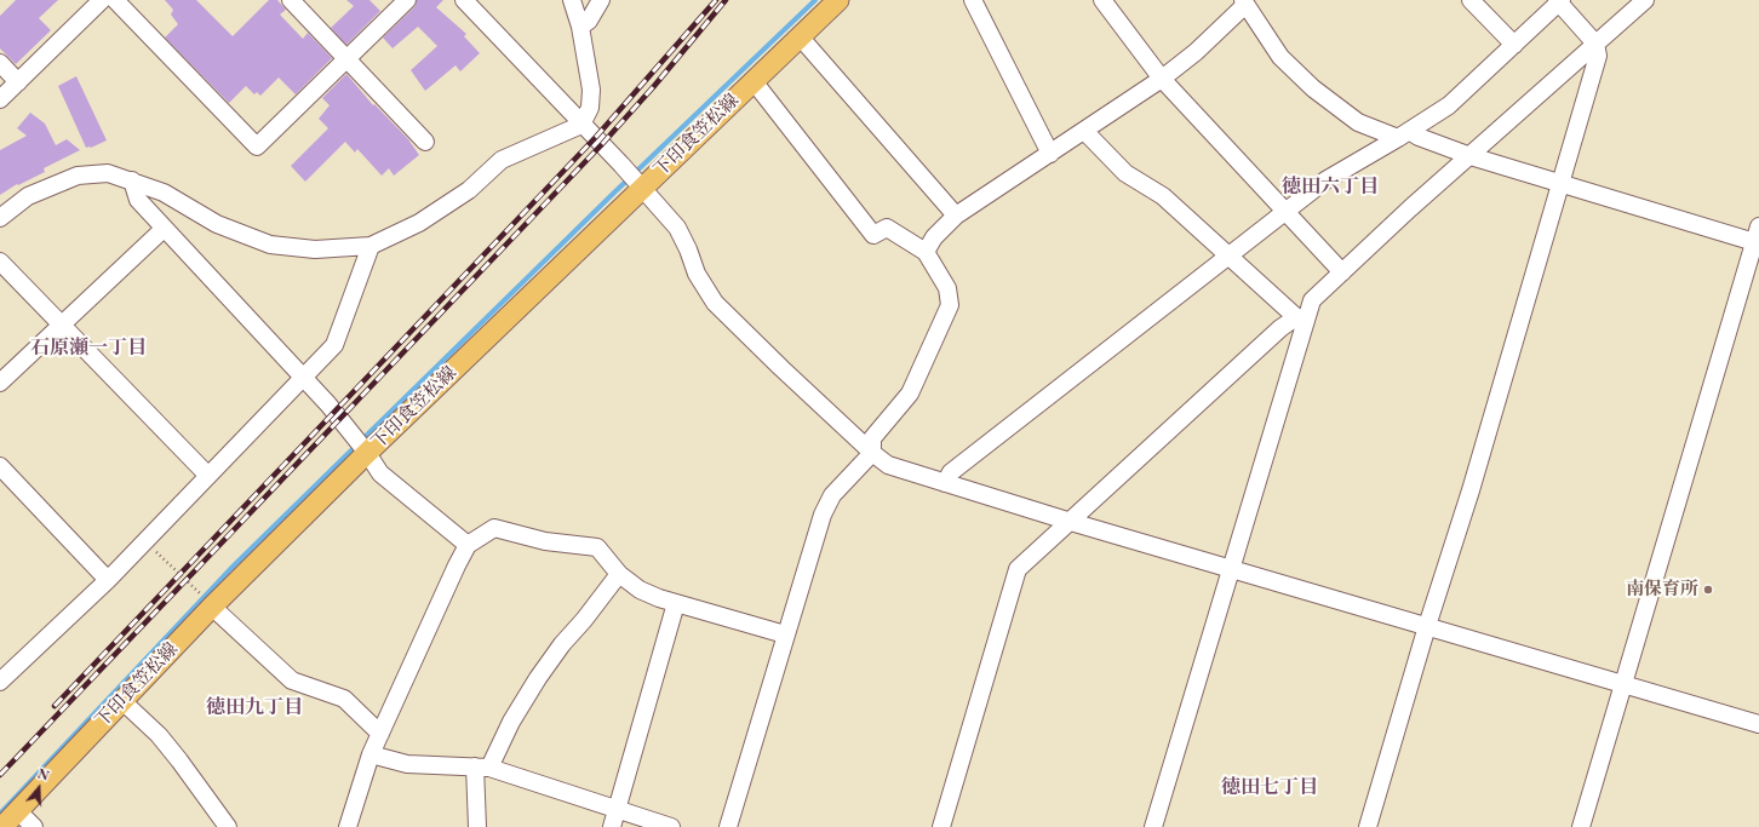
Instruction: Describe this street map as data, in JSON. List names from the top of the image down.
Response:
{
  "streets": {
    "main road": ["下印食笠松線"]
  },
  "districts": [
    "徳田六丁目",
    "石原瀬一丁目",
    "徳田九丁目",
    "徳田七丁目"
  ],
  "places": ["南保育所"],
  "north": "top"
}
